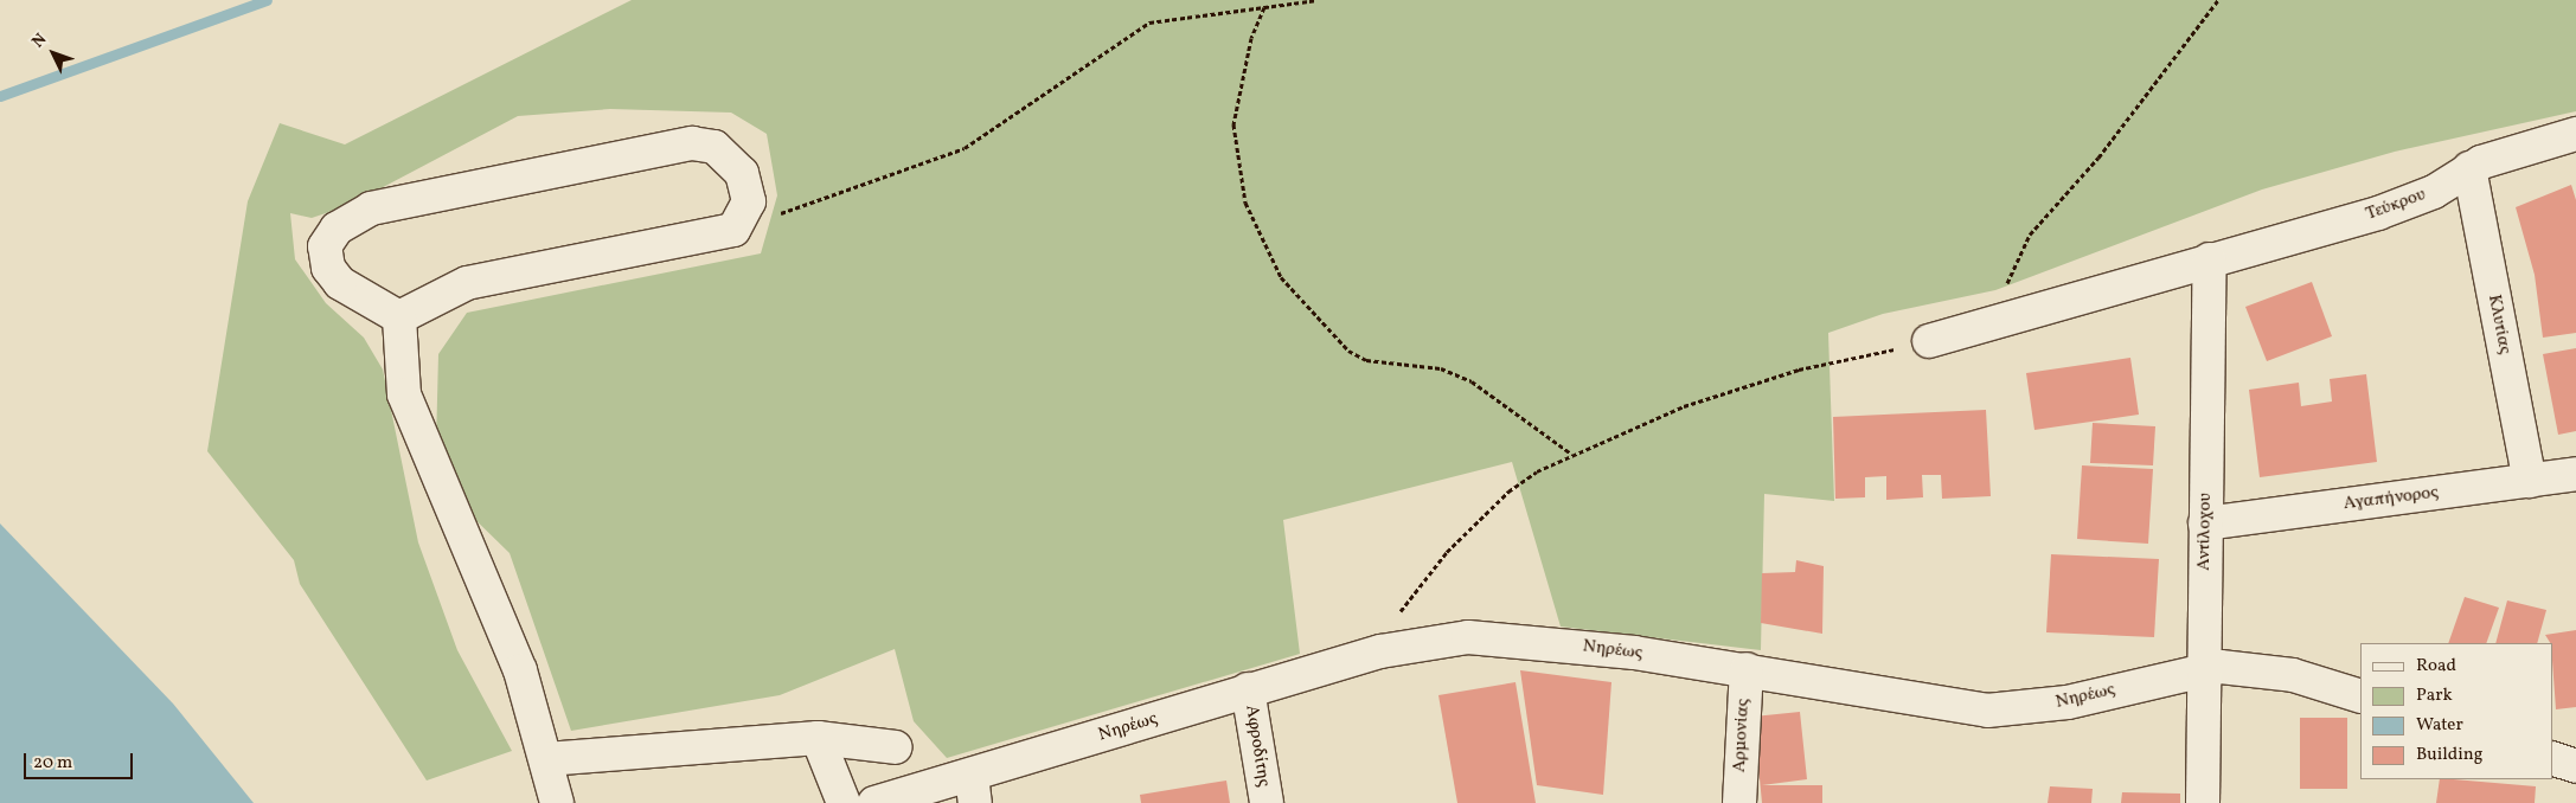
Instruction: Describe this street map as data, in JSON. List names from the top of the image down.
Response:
{
  "streets": {
    "street": [
      "Τεύκρου",
      "Κλυτίας",
      "Αγαπήνορος",
      "Αντίλοχου",
      "Νηρέως",
      "Αρμονίας",
      "Αφροδίτης"
    ]
  },
  "crossings": [
    ["Τεύκρου", "Κλυτίας"],
    ["Τεύκρου", "Αντίλοχου"],
    ["Κλυτίας", "Αγαπήνορος"],
    ["Αγαπήνορος", "Αντίλοχου"],
    ["Αντίλοχου", "Νηρέως"],
    ["Νηρέως", "Αρμονίας"],
    ["Νηρέως", "Αφροδίτης"]
  ],
  "legend": [
    "Road",
    "Park",
    "Water",
    "Building"
  ],
  "scale_bar": "20 m",
  "north": "top left"
}
